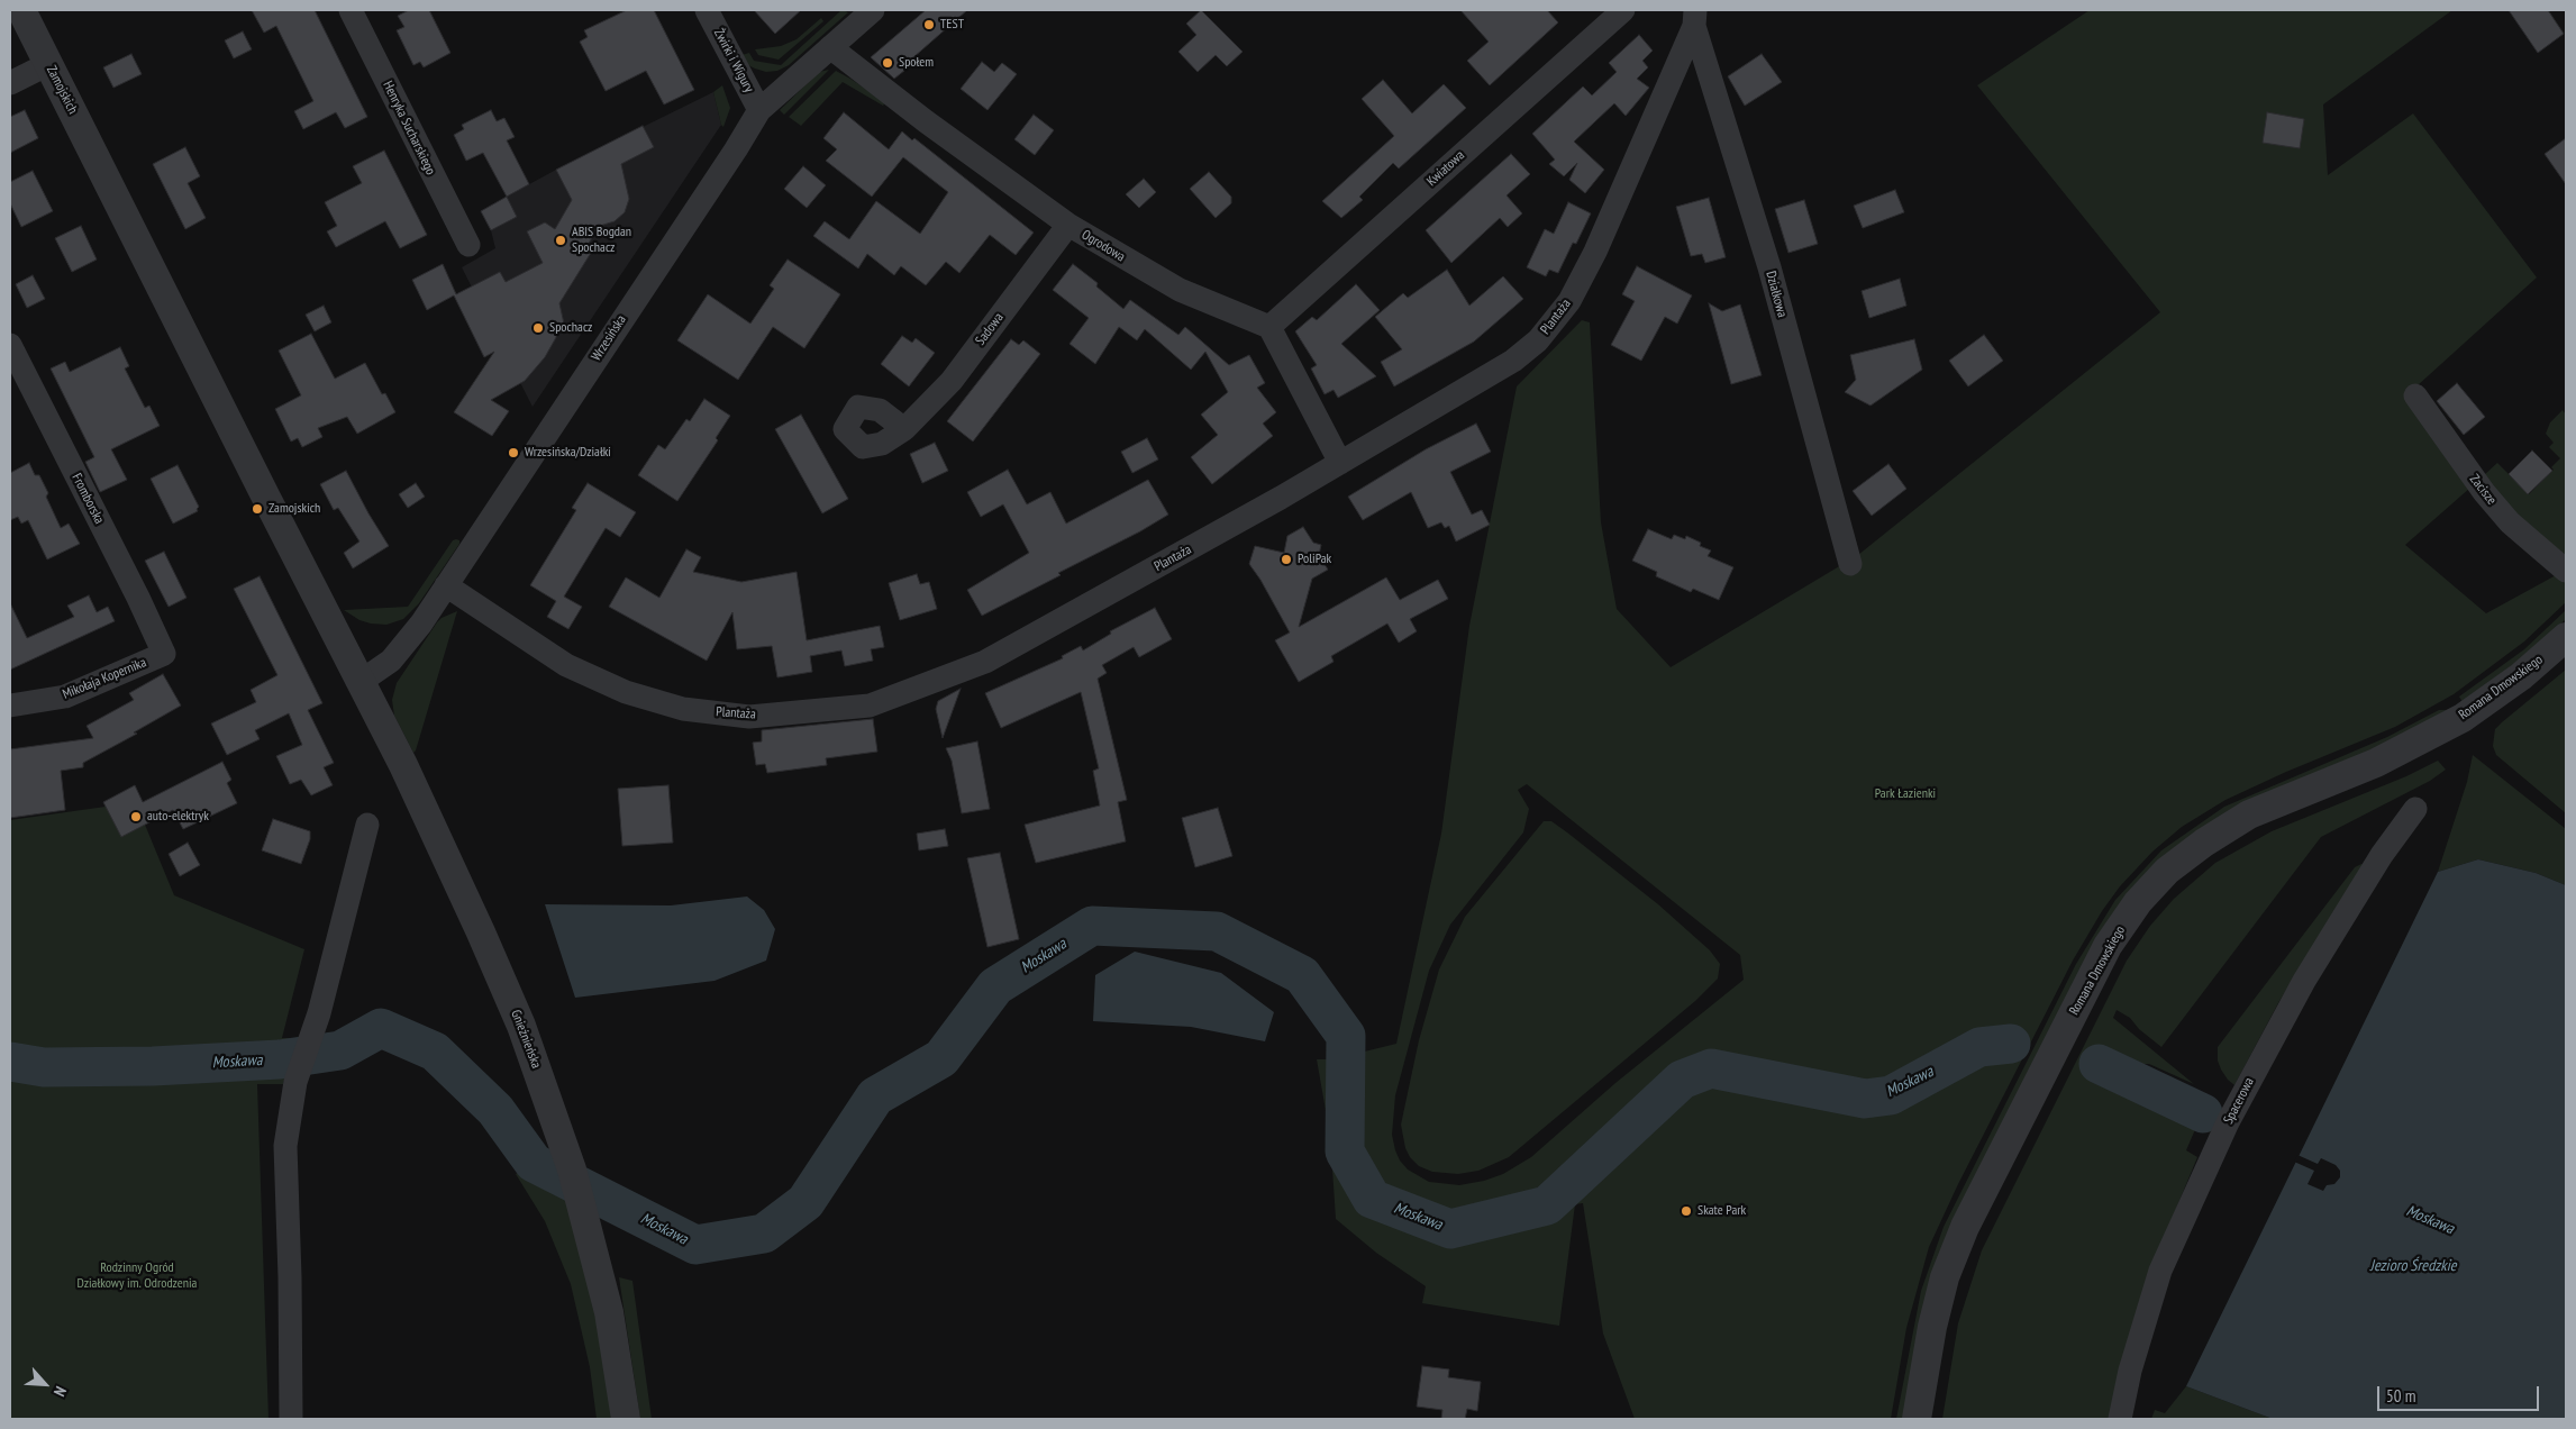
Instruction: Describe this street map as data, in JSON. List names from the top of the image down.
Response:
{
  "streets": {
    "street": [
      "Żwirki i Wigury",
      "Zamojskich",
      "Henryka Sucharskiego",
      "Kwiatowa",
      "Ogrodowa",
      "Działkowa",
      "Plantaża",
      "Sadowa",
      "Wrzesińska",
      "Zacisze",
      "Fromborska",
      "Mikołaja Kopernika",
      "Romana Dmowskiego",
      "Gnieźnieńska",
      "Spacerowa"
    ]
  },
  "crossings": [
    ["Żwirki i Wigury", "Wrzesińska"],
    ["Zamojskich", "Wrzesińska"],
    ["Zamojskich", "Gnieźnieńska"],
    ["Kwiatowa", "Ogrodowa"],
    ["Ogrodowa", "Sadowa"],
    ["Ogrodowa", "Wrzesińska"],
    ["Działkowa", "Plantaża"],
    ["Plantaża", "Wrzesińska"],
    ["Wrzesińska", "Gnieźnieńska"],
    ["Fromborska", "Mikołaja Kopernika"]
  ],
  "water": ["Moskawa", "Jezioro Średzkie"],
  "parks": ["Park Łazienki", "Rodzinny Ogród Działkowy im. Odrodzenia"],
  "places": [
    "TEST",
    "Społem",
    "ABIS Bogdan Spochacz",
    "Spochacz",
    "Wrzesińska/Działki",
    "Zamojskich",
    "PoliPak",
    "auto-elektryk",
    "Skate Park"
  ],
  "scale_bar": "50 m",
  "north": "bottom right"
}
